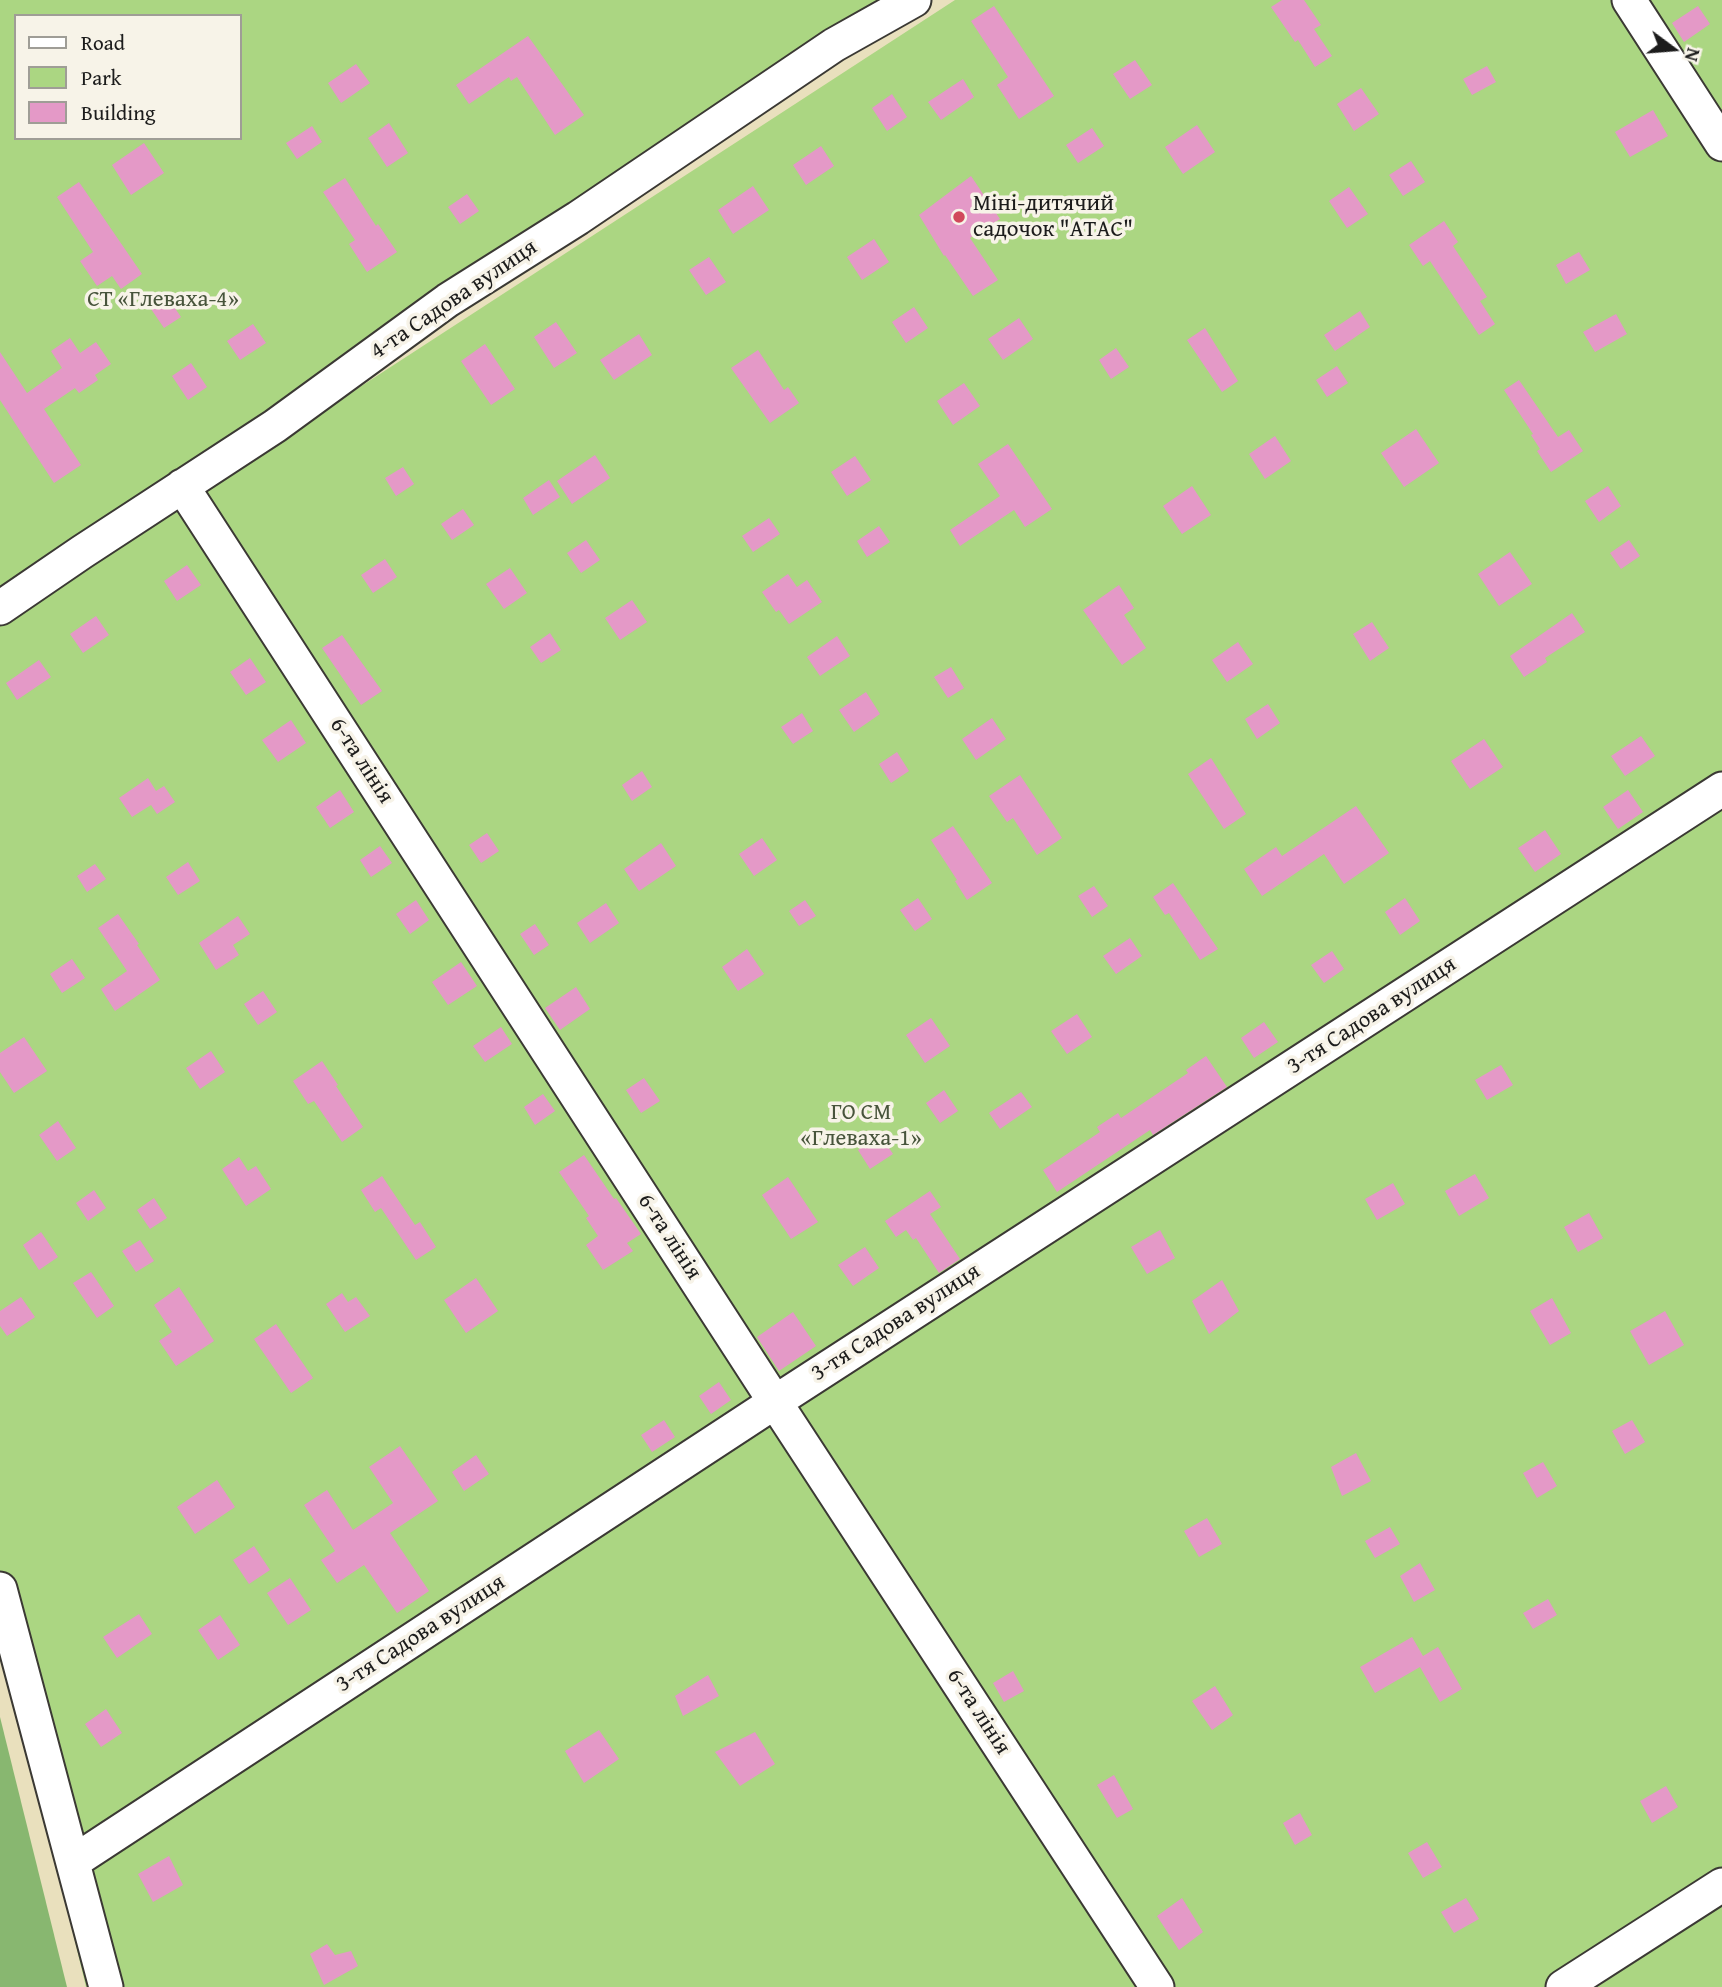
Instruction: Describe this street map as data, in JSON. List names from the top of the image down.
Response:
{
  "streets": {
    "street": ["4-та Садова вулиця", "6-та лінія", "3-тя Садова вулиця"]
  },
  "crossings": [
    ["4-та Садова вулиця", "6-та лінія"],
    ["6-та лінія", "3-тя Садова вулиця"]
  ],
  "parks": ["СТ «Глеваха-4»", "ГО СМ «Глеваха-1»"],
  "places": ["Міні-дитячий садочок \"АТАС\""],
  "legend": ["Road", "Park", "Building"],
  "north": "right"
}
